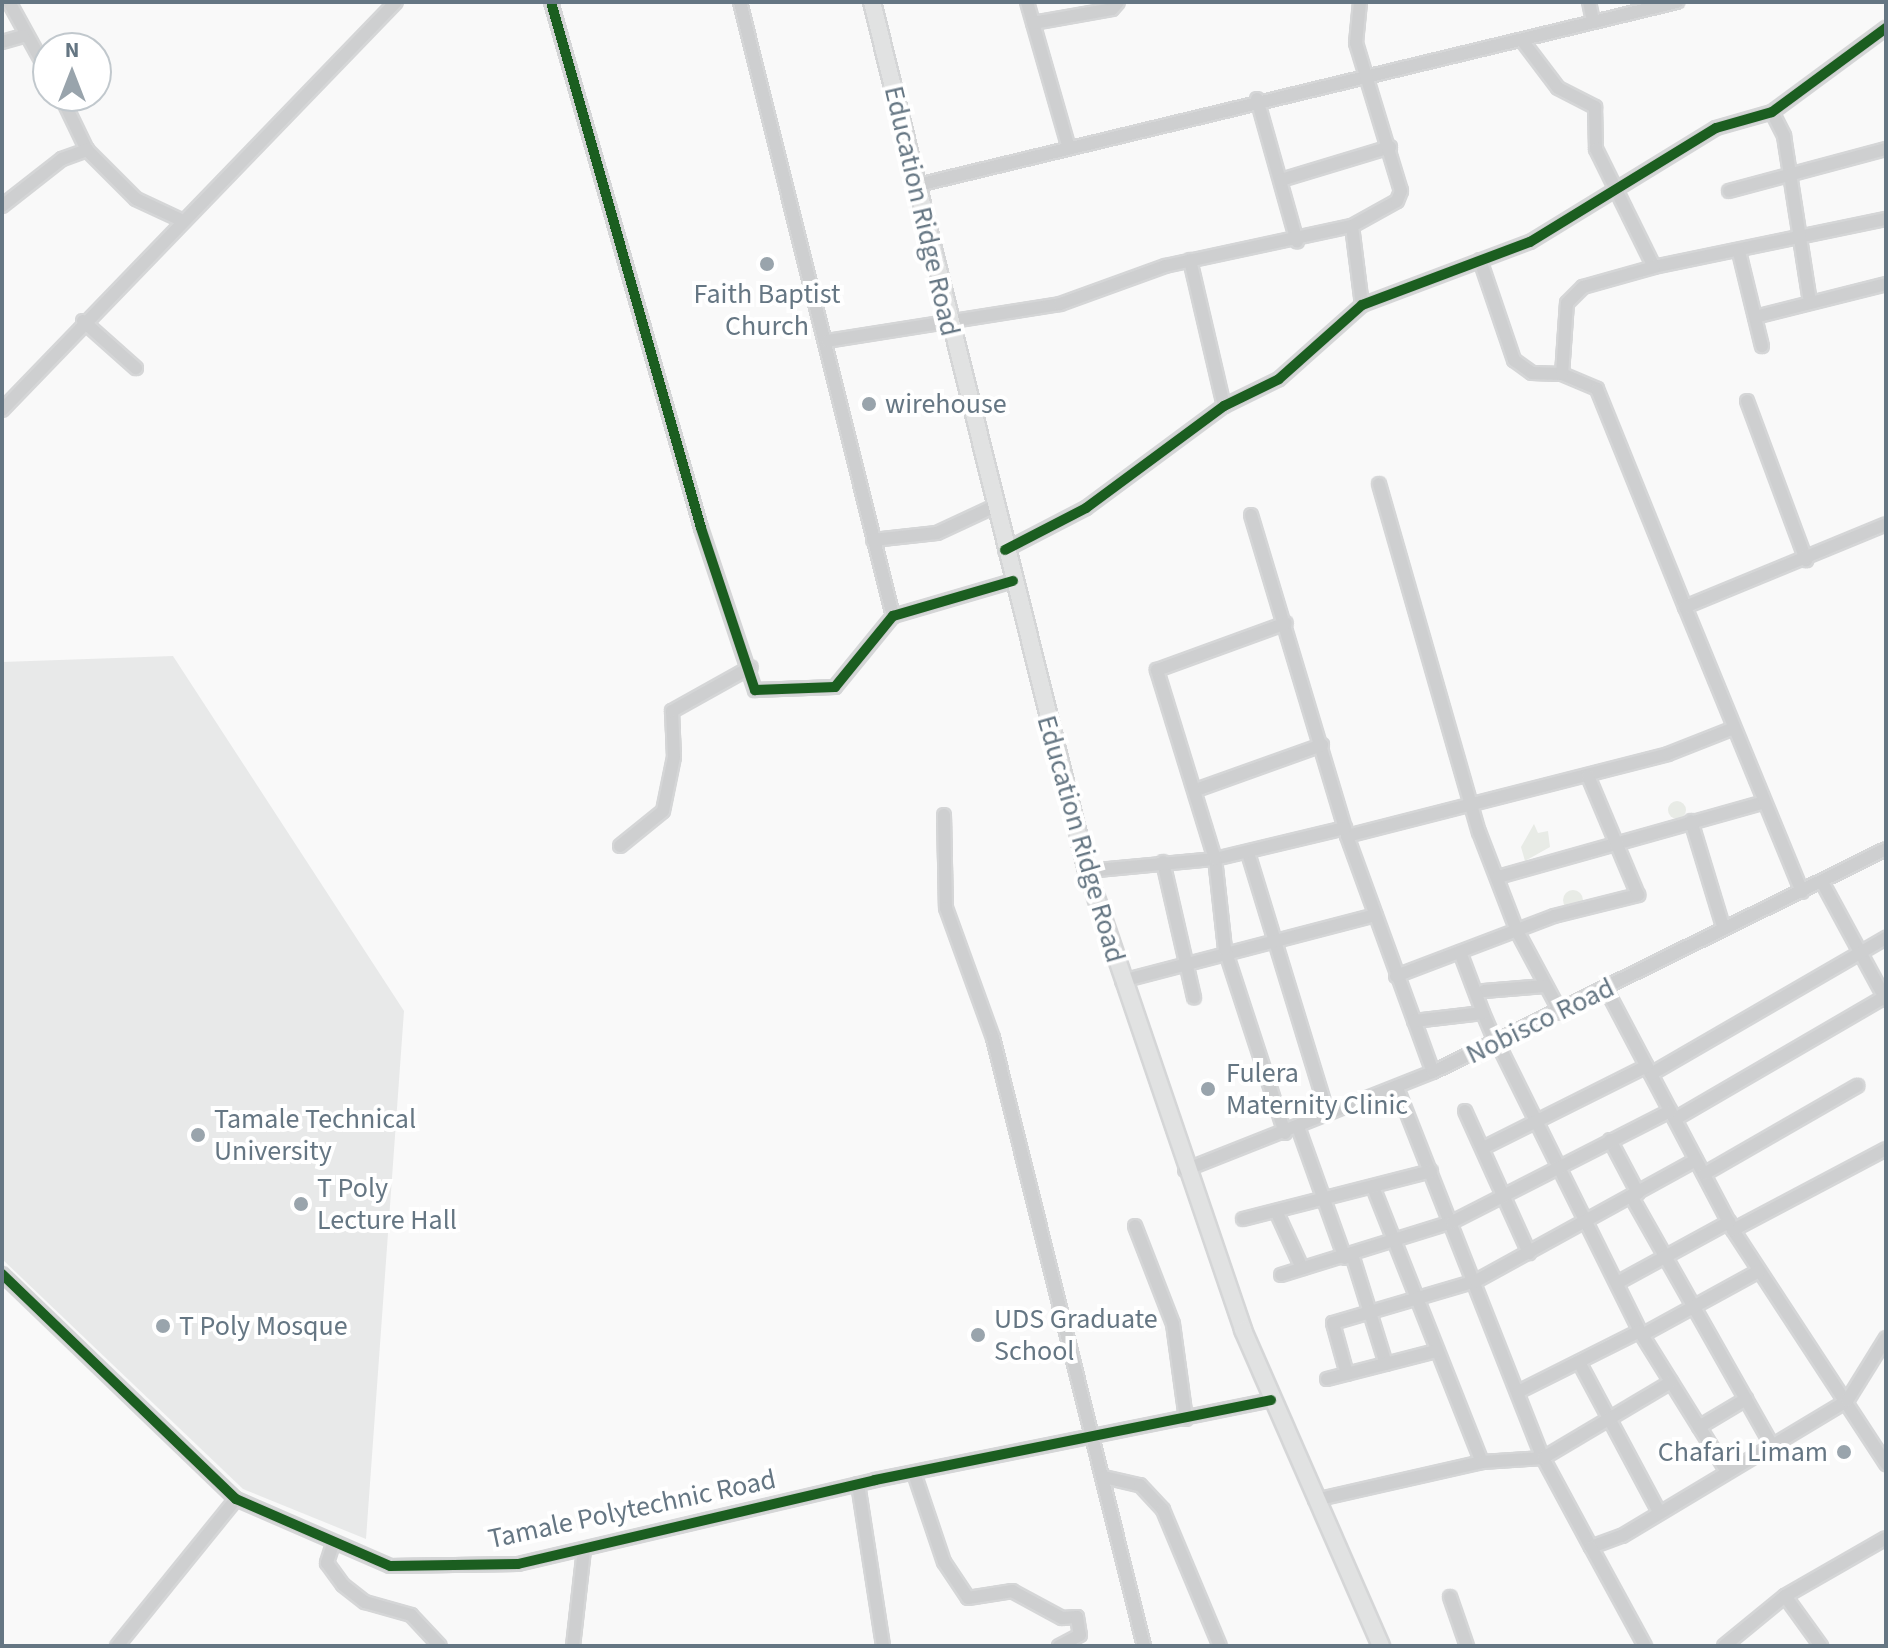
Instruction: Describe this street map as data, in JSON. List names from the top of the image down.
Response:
{
  "streets": {
    "main road": ["Education Ridge Road"],
    "street": ["Nobisco Road", "Tamale Polytechnic Road"]
  },
  "crossings": [
    ["Education Ridge Road", "Nobisco Road"],
    ["Education Ridge Road", "Tamale Polytechnic Road"]
  ],
  "places": [
    "Faith Baptist Church",
    "wirehouse",
    "Fulera Maternity Clinic",
    "Tamale Technical University",
    "T Poly Lecture Hall",
    "T Poly Mosque",
    "UDS Graduate School",
    "Chafari Limam"
  ],
  "north": "top"
}
